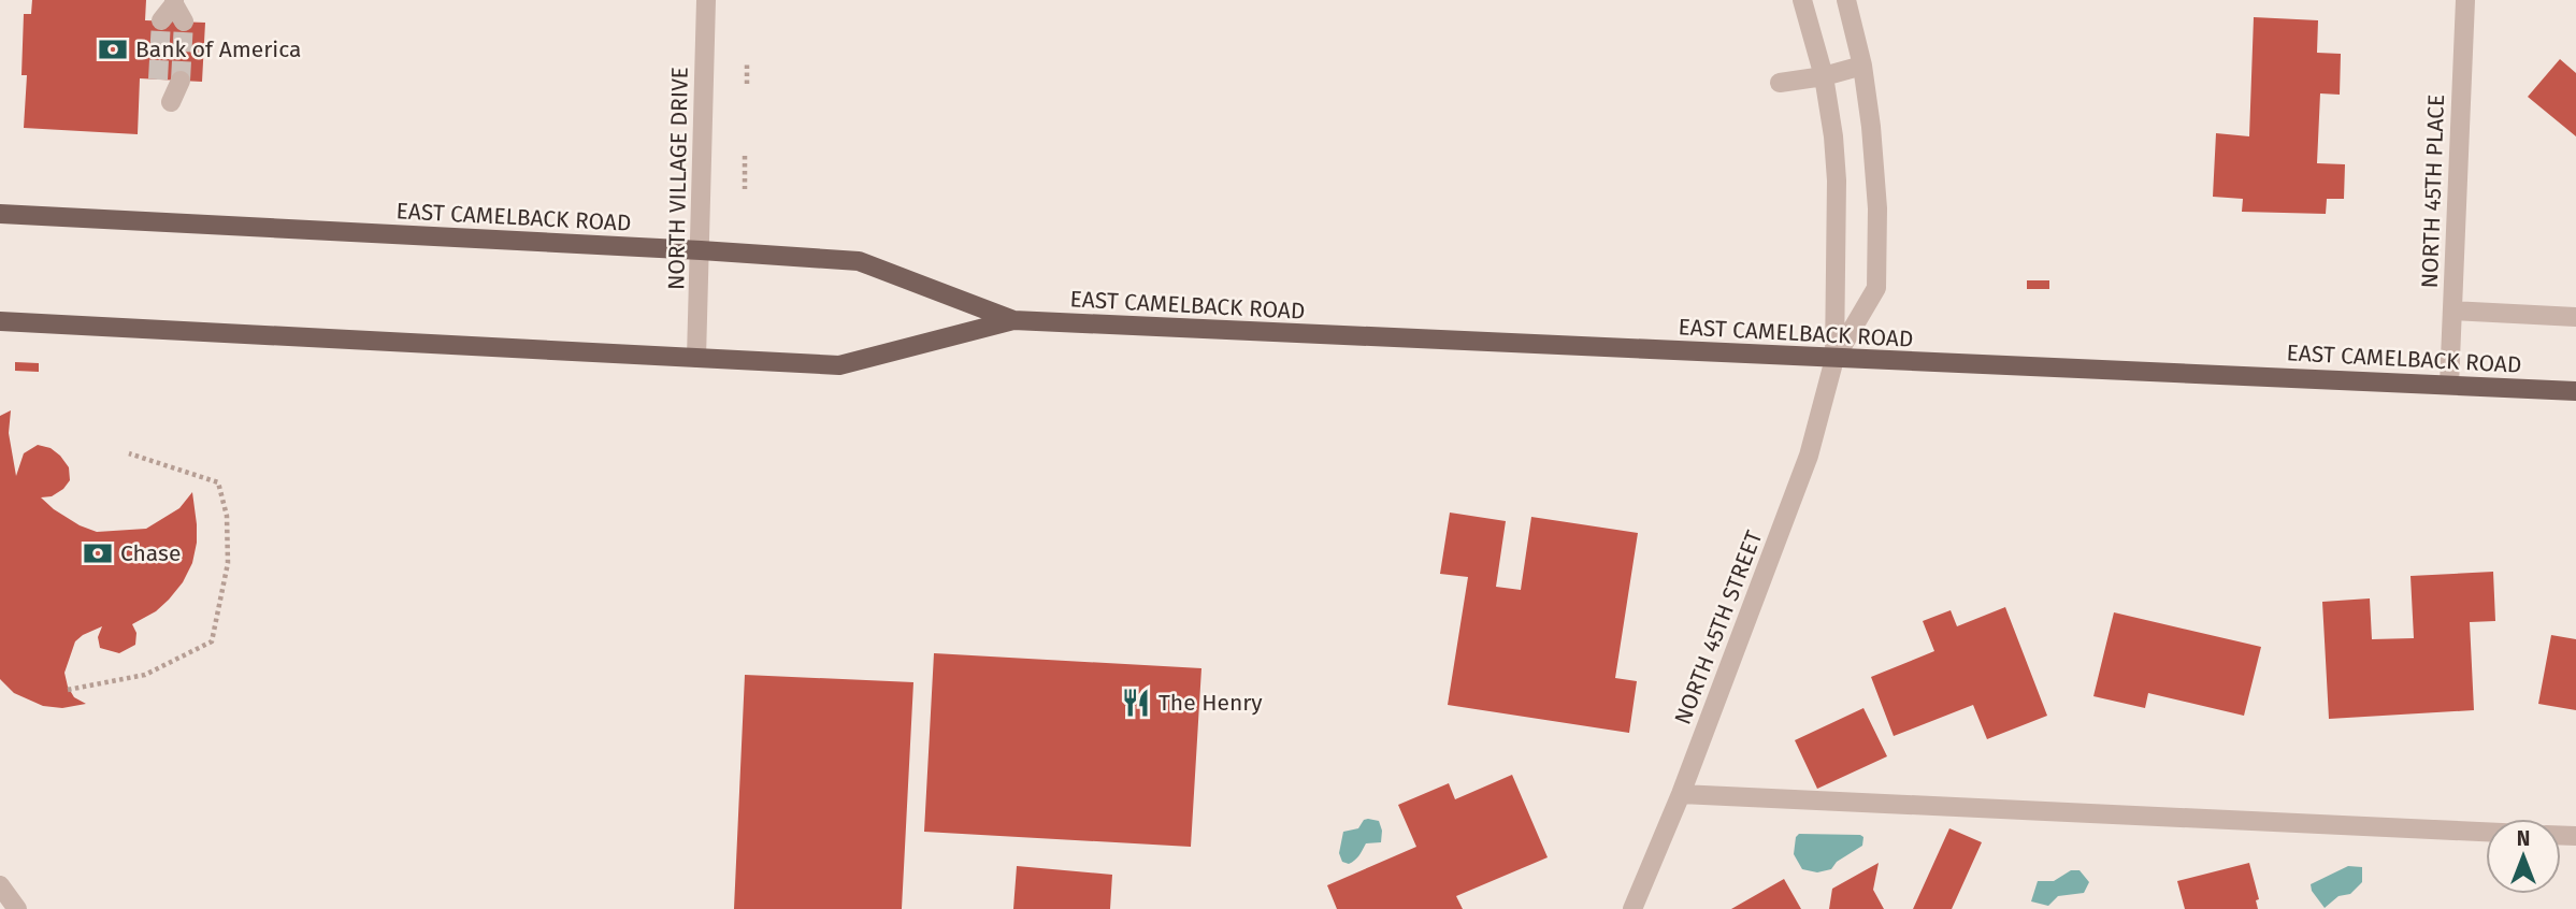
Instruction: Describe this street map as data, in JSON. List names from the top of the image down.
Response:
{
  "streets": {
    "main road": ["EAST CAMELBACK ROAD"],
    "street": ["NORTH VILLAGE DRIVE", "NORTH 45TH PLACE", "NORTH 45TH STREET"]
  },
  "crossings": [
    ["NORTH VILLAGE DRIVE", "EAST CAMELBACK ROAD"],
    ["NORTH 45TH PLACE", "EAST CAMELBACK ROAD"],
    ["EAST CAMELBACK ROAD", "NORTH 45TH STREET"]
  ],
  "places": {
    "bank": ["Bank of America", "Chase"],
    "restaurant": ["The Henry"]
  },
  "north": "top"
}
